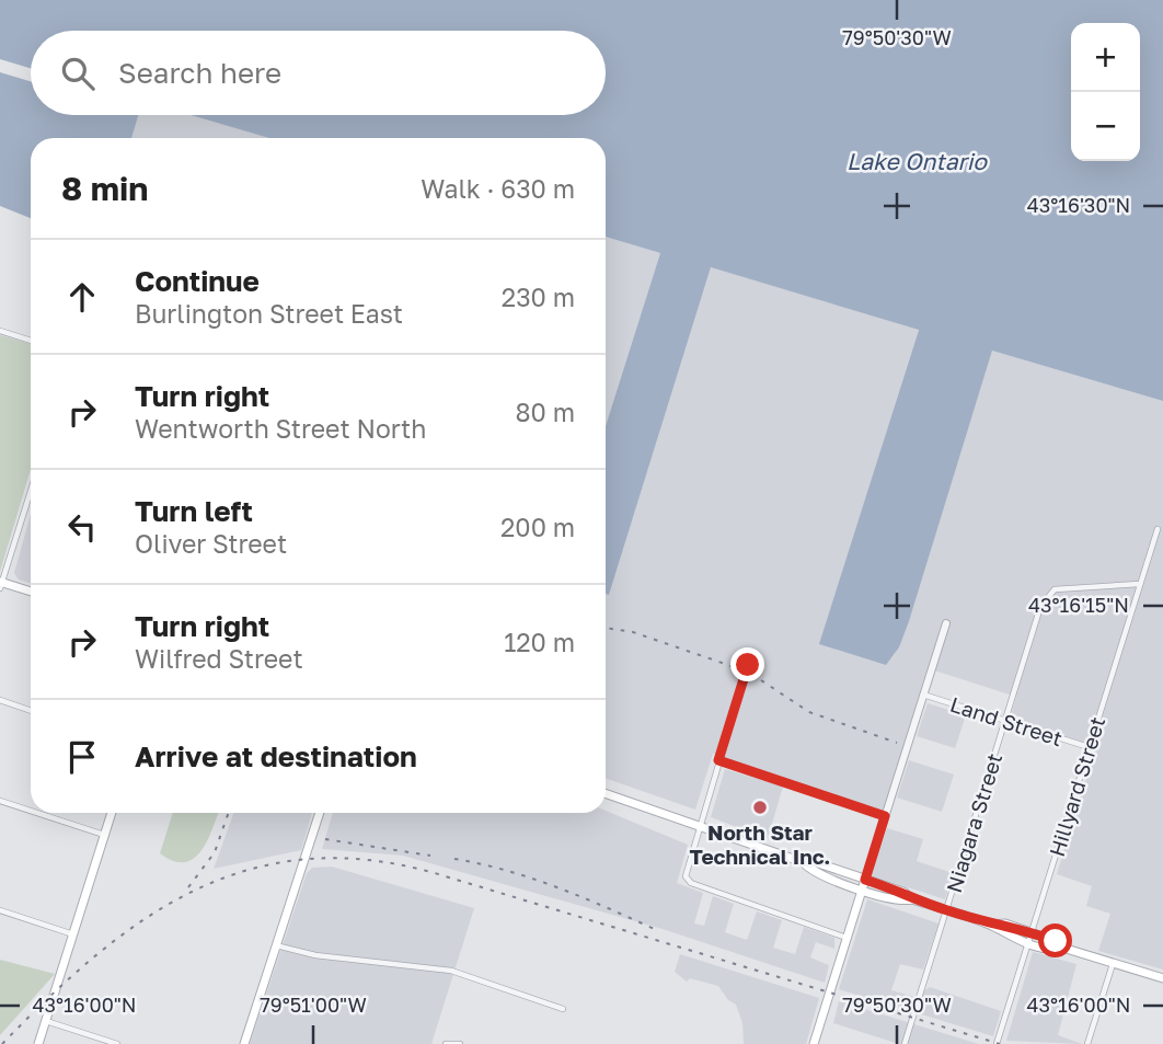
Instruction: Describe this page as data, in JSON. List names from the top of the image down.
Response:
{
  "streets": {
    "street": ["Land Street", "Hillyard Street", "Niagara Street"]
  },
  "crossings": [
    ["Land Street", "Hillyard Street"],
    ["Land Street", "Niagara Street"],
    ["Hillyard Street", "Niagara Street"]
  ],
  "water": ["Lake Ontario"],
  "places": ["North Star Technical Inc."],
  "page": {
    "map_buttons": ["+", "−"],
    "search": "Search here",
    "heading": ["8 min", "Walk · 630 m"],
    "list": [
      ["Continue", "Burlington Street East", "230 m"],
      ["Turn right", "Wentworth Street North", "80 m"],
      ["Turn left", "Oliver Street", "200 m"],
      ["Turn right", "Wilfred Street", "120 m"],
      "Arrive at destination"
    ]
  },
  "coordinates": [
    "79°50'30\"W",
    "43°16'30\"N",
    "43°16'15\"N",
    "79°51'00\"W",
    "43°16'00\"N"
  ]
}
